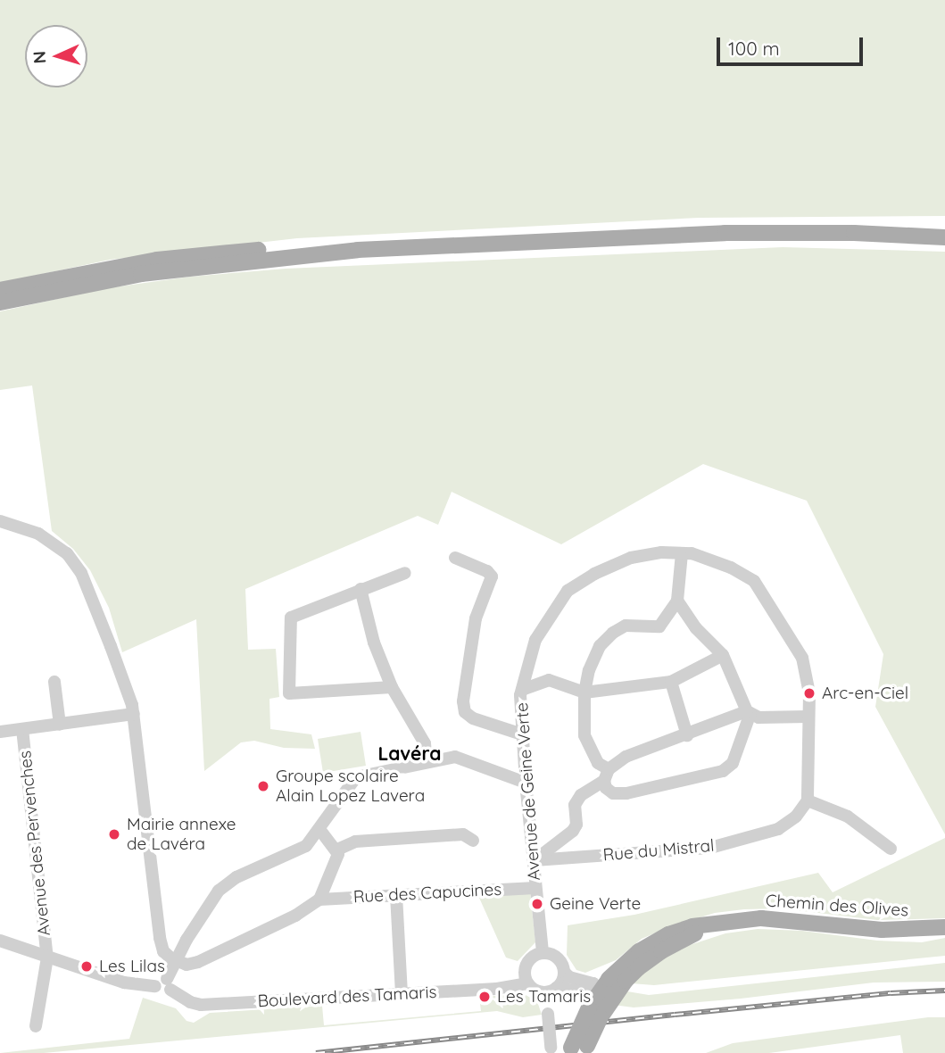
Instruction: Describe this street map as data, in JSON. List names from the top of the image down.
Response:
{
  "streets": {
    "main road": ["Chemin des Olives"],
    "street": [
      "Avenue de Geine Verte",
      "Avenue des Pervenches",
      "Rue du Mistral",
      "Rue des Capucines",
      "Boulevard des Tamaris"
    ]
  },
  "crossings": [
    ["Avenue de Geine Verte", "Rue du Mistral"],
    ["Avenue de Geine Verte", "Rue des Capucines"],
    ["Avenue de Geine Verte", "Boulevard des Tamaris"],
    ["Avenue des Pervenches", "Boulevard des Tamaris"]
  ],
  "districts": ["Lavéra"],
  "places": [
    "Arc-en-Ciel",
    "Groupe scolaire Alain Lopez Lavera",
    "Mairie annexe de Lavéra",
    "Geine Verte",
    "Les Lilas",
    "Les Tamaris"
  ],
  "scale_bar": "100 m",
  "north": "left"
}
